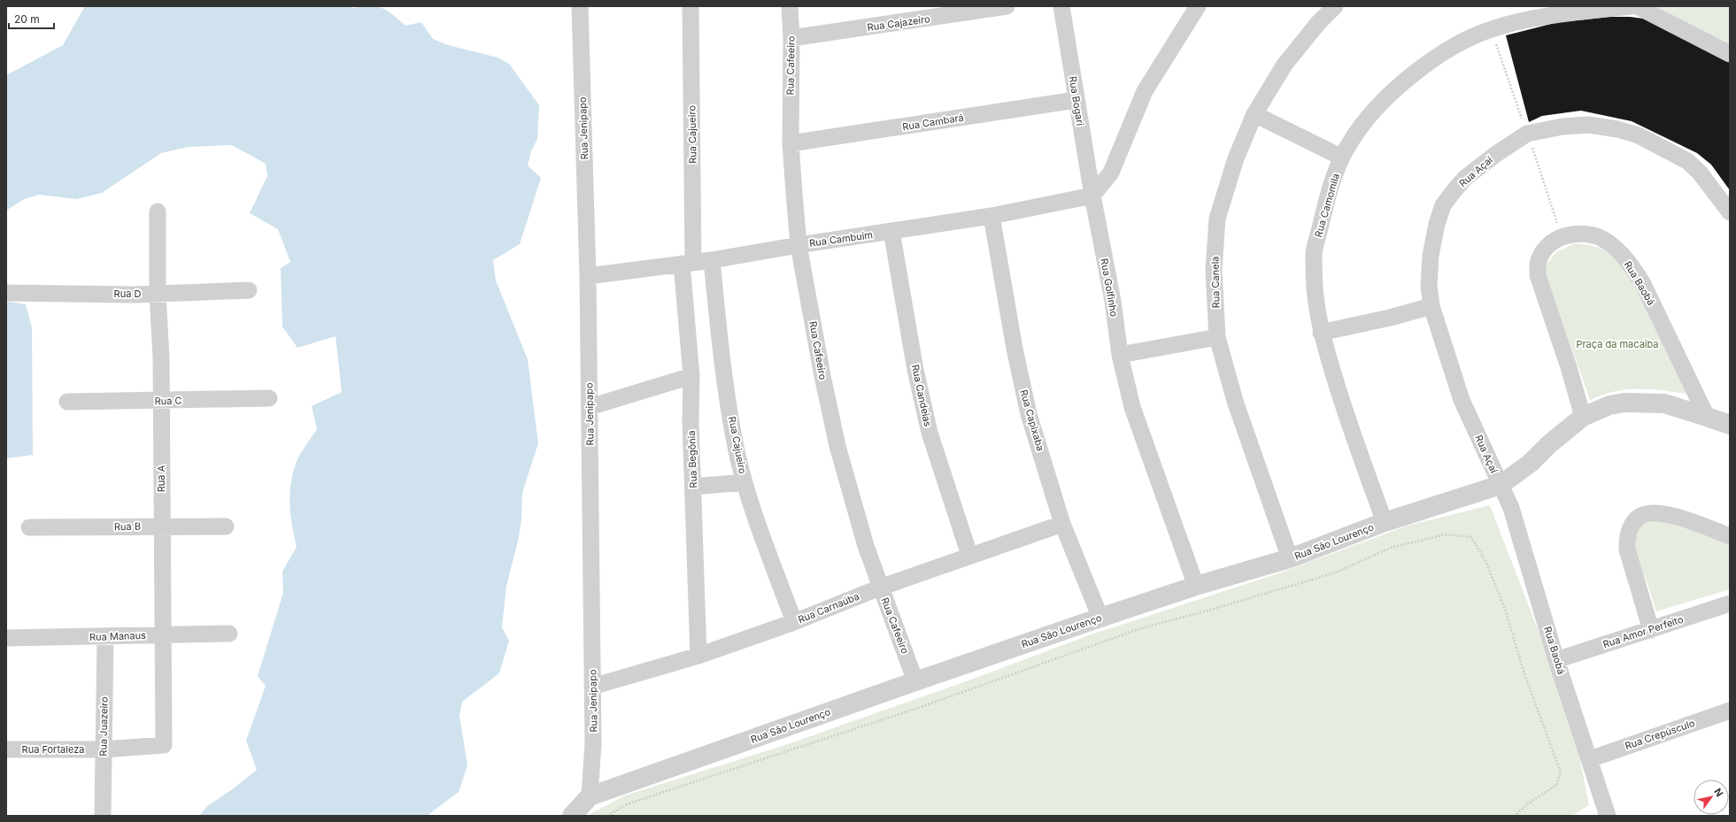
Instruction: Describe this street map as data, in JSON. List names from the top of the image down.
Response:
{
  "streets": {
    "street": [
      "Rua Cajazeiro",
      "Rua Cafeeiro",
      "Rua Bogari",
      "Rua Cambará",
      "Rua Jenipapo",
      "Rua Cajueiro",
      "Rua Açaí",
      "Rua Camomila",
      "Rua Cambuim",
      "Rua Canela",
      "Rua Baobá",
      "Rua Golfinho",
      "Rua D",
      "Rua Candeias",
      "Rua C",
      "Rua Capixaba",
      "Rua Begônia",
      "Rua A",
      "Rua B",
      "Rua São Lourenço",
      "Rua Carnaúba",
      "Rua Amor Perfeito",
      "Rua Manaus",
      "Rua Juazeiro",
      "Rua Crepúsculo",
      "Rua Fortaleza"
    ]
  },
  "crossings": [
    ["Rua Cajazeiro", "Rua Cafeeiro"],
    ["Rua Cafeeiro", "Rua Cambará"],
    ["Rua Cafeeiro", "Rua Cambuim"],
    ["Rua Cafeeiro", "Rua São Lourenço"],
    ["Rua Cafeeiro", "Rua Carnaúba"],
    ["Rua Bogari", "Rua Cambará"],
    ["Rua Bogari", "Rua Cambuim"],
    ["Rua Bogari", "Rua Golfinho"],
    ["Rua Jenipapo", "Rua Cambuim"],
    ["Rua Jenipapo", "Rua São Lourenço"],
    ["Rua Jenipapo", "Rua Carnaúba"],
    ["Rua Cajueiro", "Rua Cambuim"],
    ["Rua Cajueiro", "Rua Begônia"],
    ["Rua Cajueiro", "Rua Carnaúba"],
    ["Rua Açaí", "Rua Baobá"],
    ["Rua Açaí", "Rua São Lourenço"],
    ["Rua Camomila", "Rua São Lourenço"],
    ["Rua Cambuim", "Rua Golfinho"],
    ["Rua Cambuim", "Rua Candeias"],
    ["Rua Cambuim", "Rua Capixaba"],
    ["Rua Cambuim", "Rua Begônia"],
    ["Rua Canela", "Rua São Lourenço"],
    ["Rua Baobá", "Rua São Lourenço"],
    ["Rua Baobá", "Rua Amor Perfeito"],
    ["Rua Baobá", "Rua Crepúsculo"],
    ["Rua Golfinho", "Rua São Lourenço"],
    ["Rua D", "Rua A"],
    ["Rua Candeias", "Rua Carnaúba"],
    ["Rua C", "Rua A"],
    ["Rua Capixaba", "Rua São Lourenço"],
    ["Rua Capixaba", "Rua Carnaúba"],
    ["Rua Begônia", "Rua Carnaúba"],
    ["Rua A", "Rua B"],
    ["Rua A", "Rua Manaus"],
    ["Rua A", "Rua Fortaleza"],
    ["Rua Manaus", "Rua Juazeiro"],
    ["Rua Juazeiro", "Rua Fortaleza"]
  ],
  "parks": ["Praça da macaiba"],
  "scale_bar": "20 m",
  "north": "top right"
}
